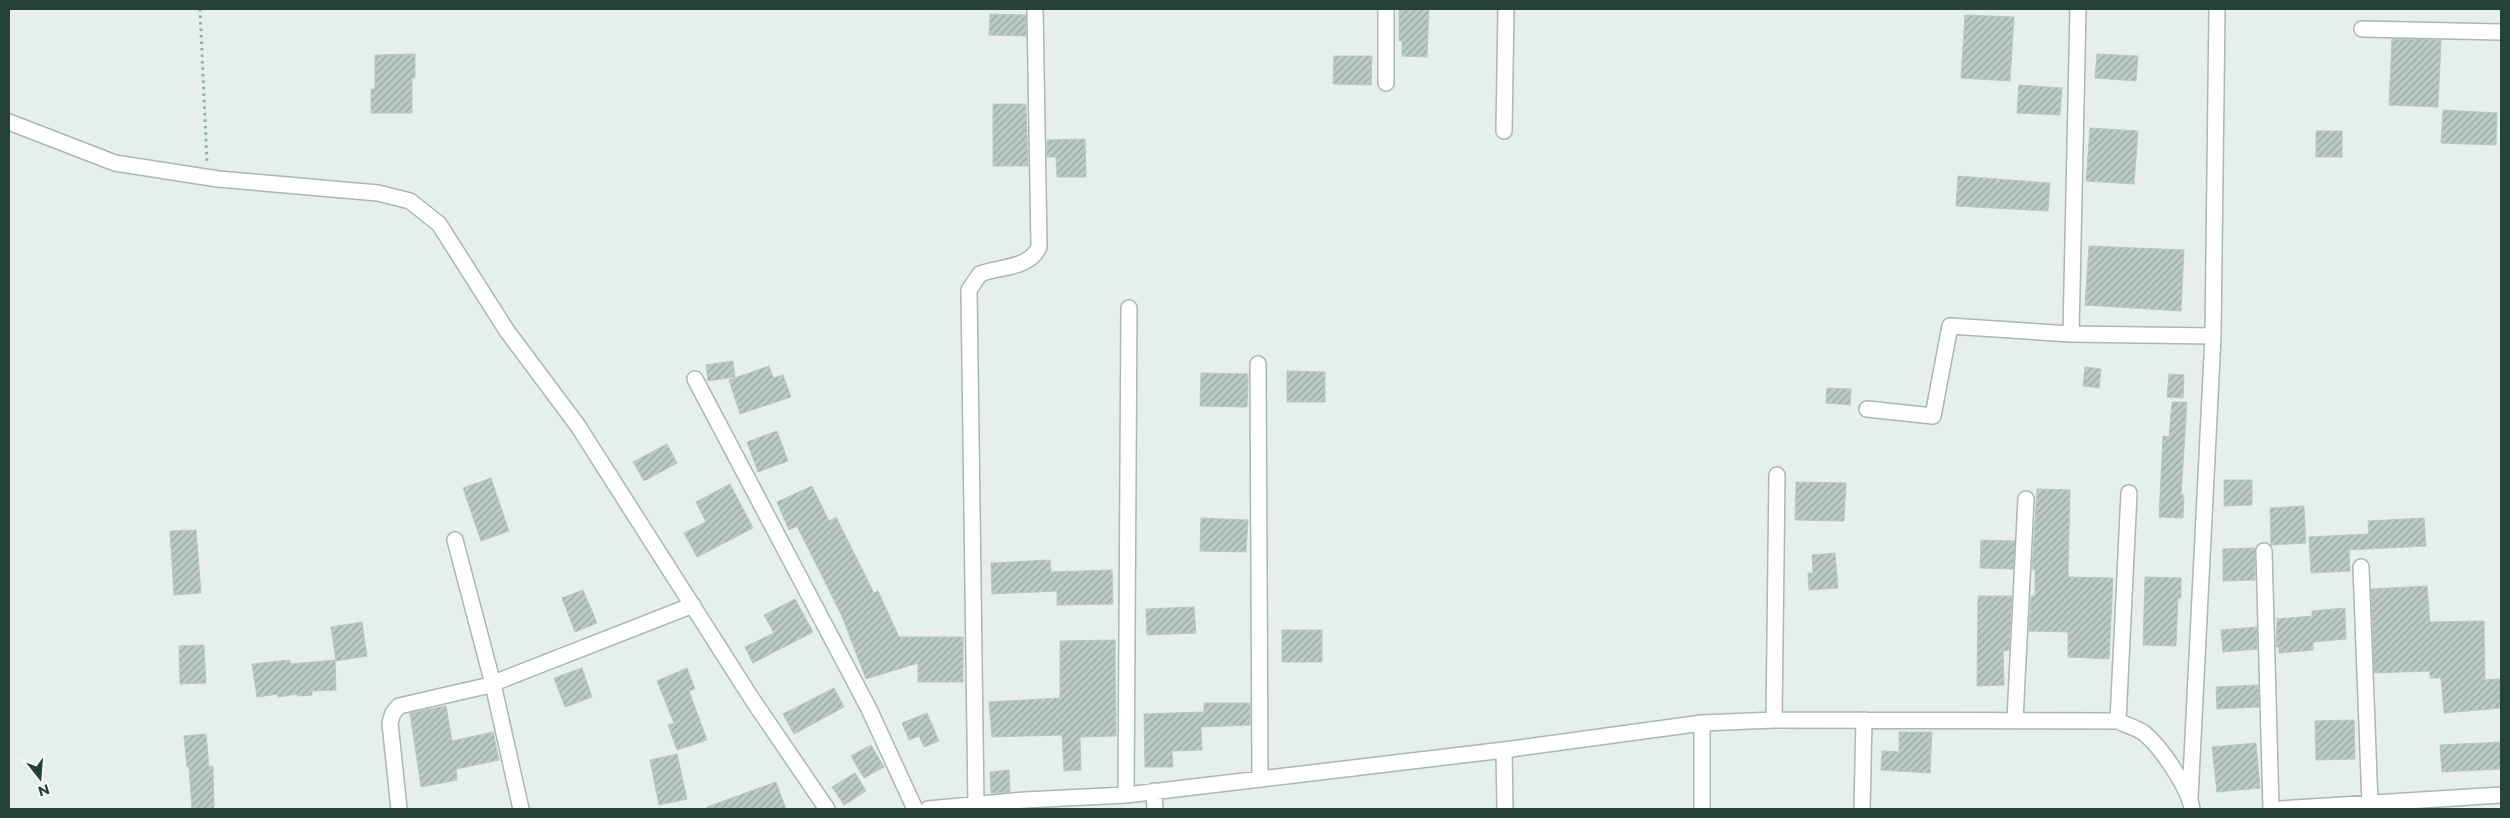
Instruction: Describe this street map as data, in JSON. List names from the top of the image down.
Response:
{
  "north": "bottom"
}
